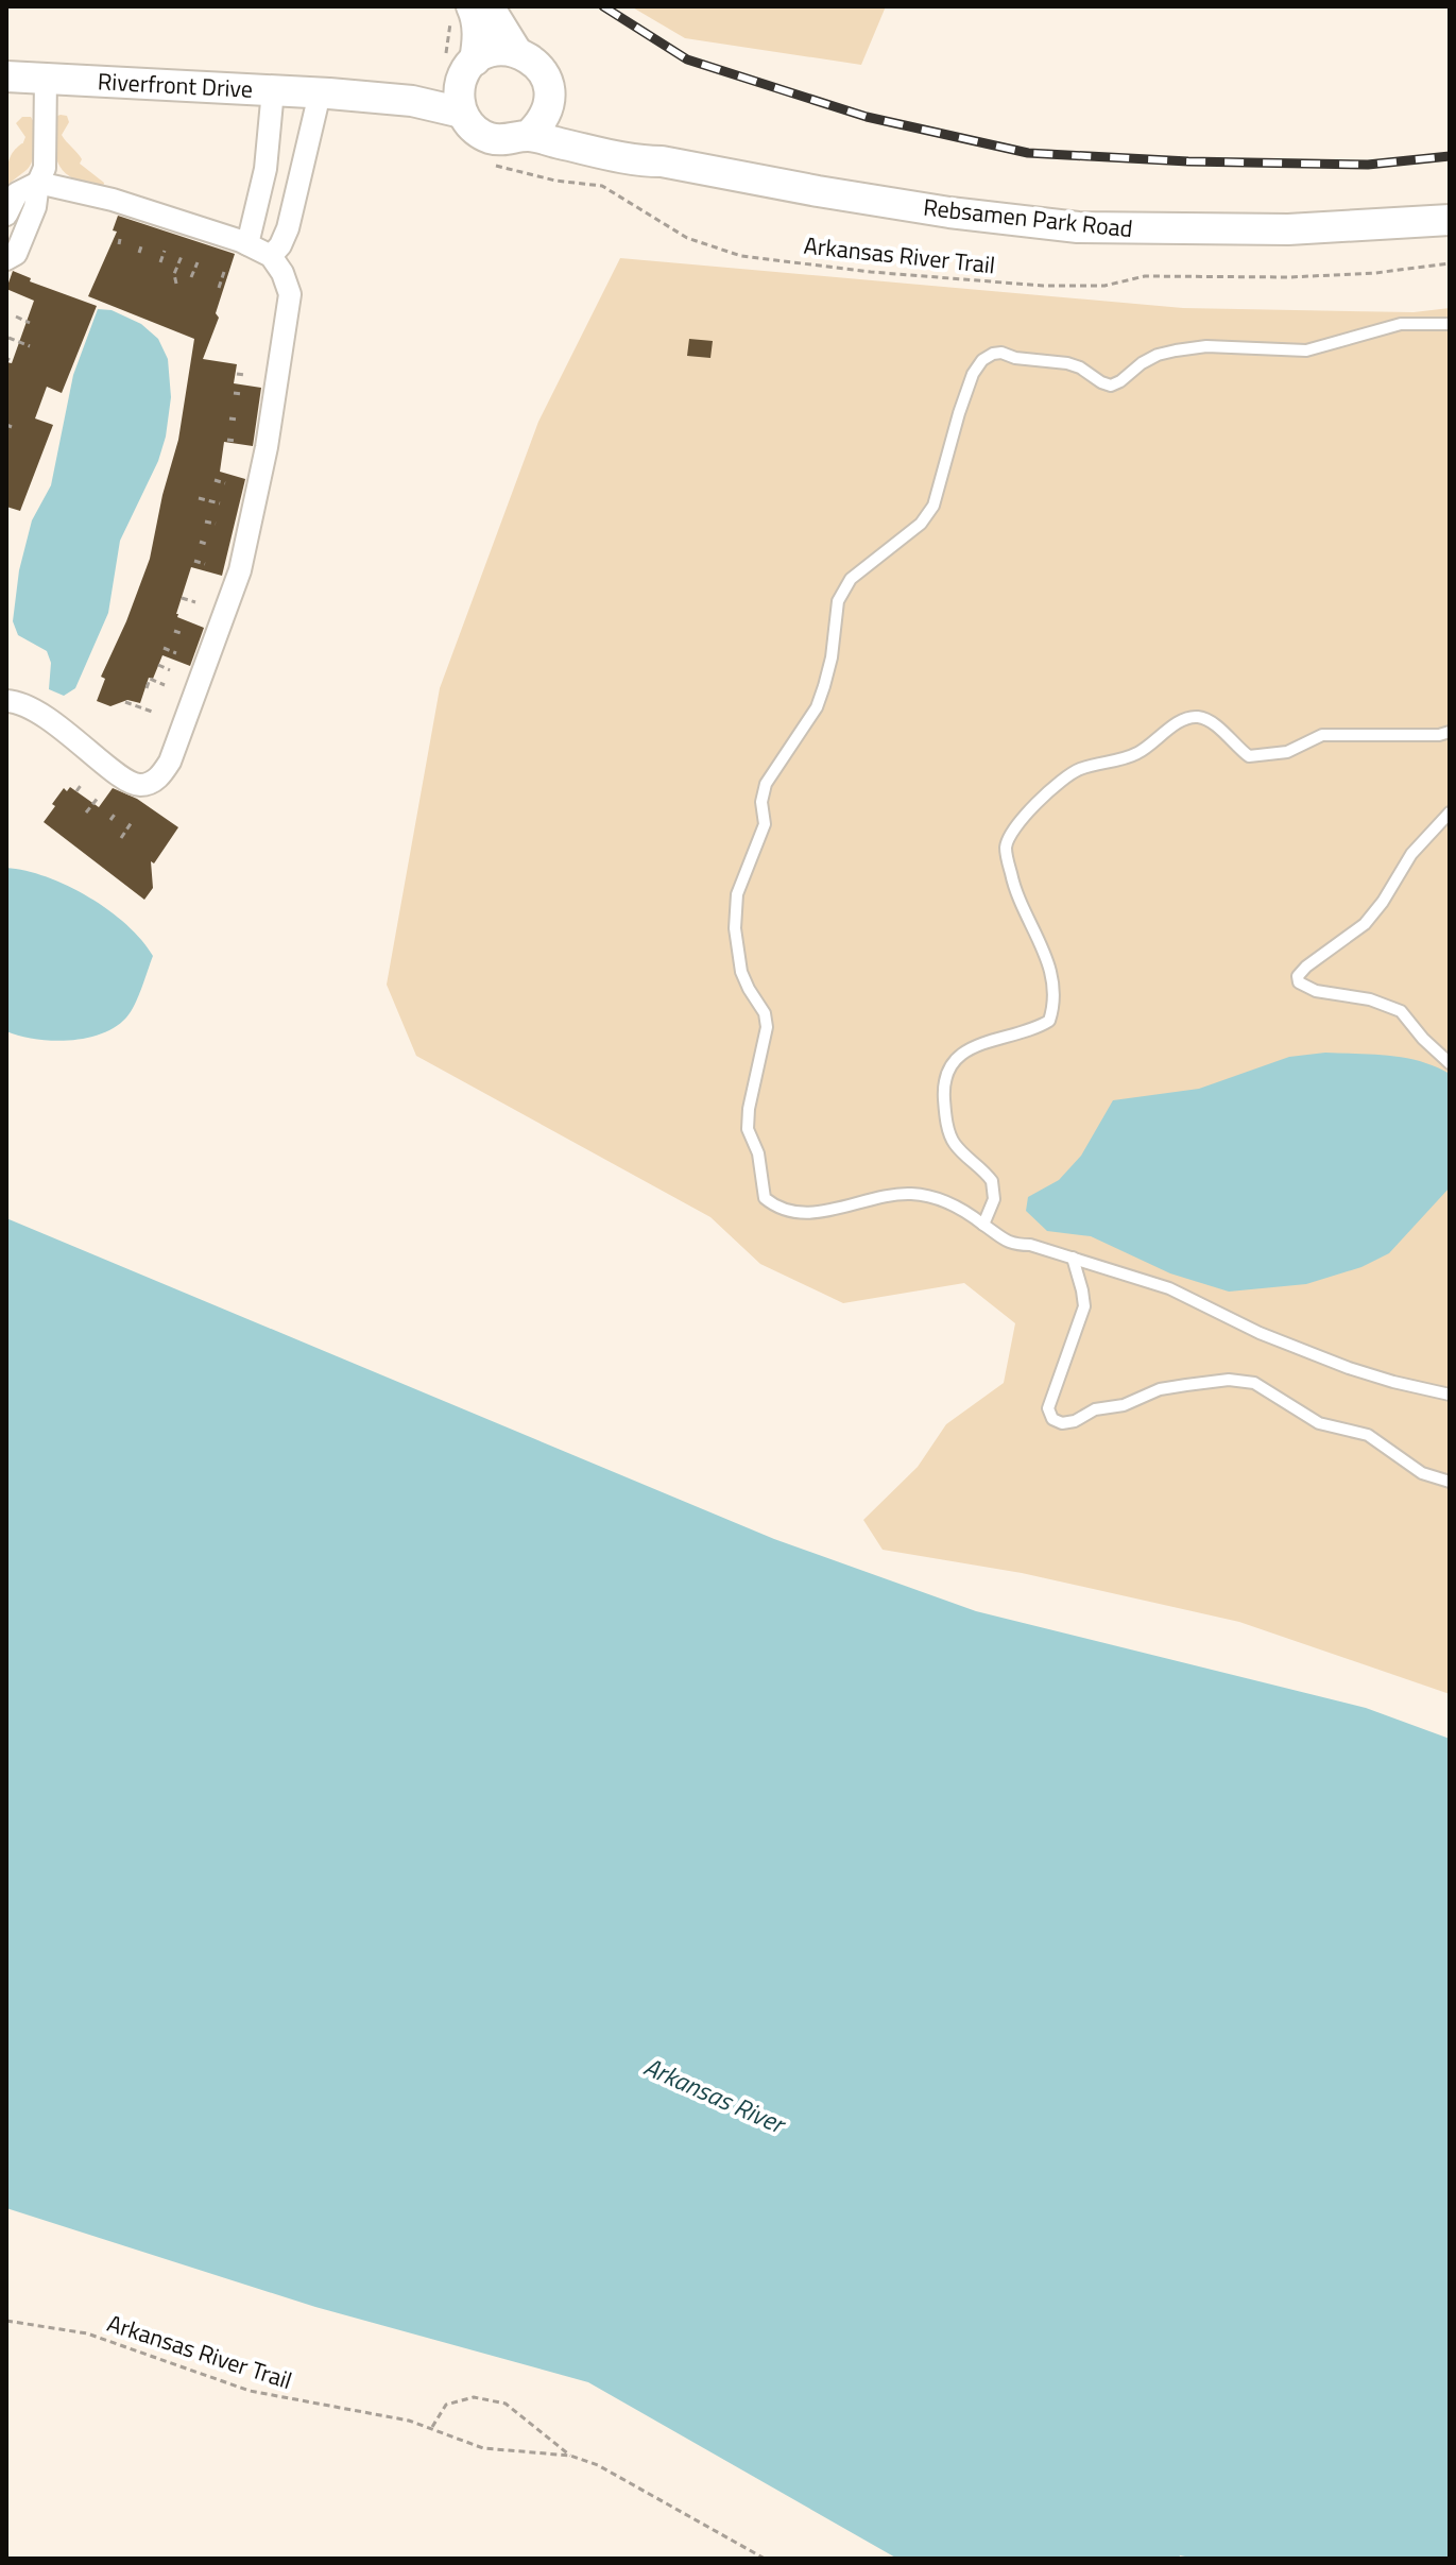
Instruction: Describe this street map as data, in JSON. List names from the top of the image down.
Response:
{
  "streets": {
    "street": ["Riverfront Drive", "Rebsamen Park Road"],
    "path": ["Arkansas River Trail"]
  },
  "crossings": [
    ["Riverfront Drive", "Rebsamen Park Road"]
  ],
  "water": ["Arkansas River"]
}
